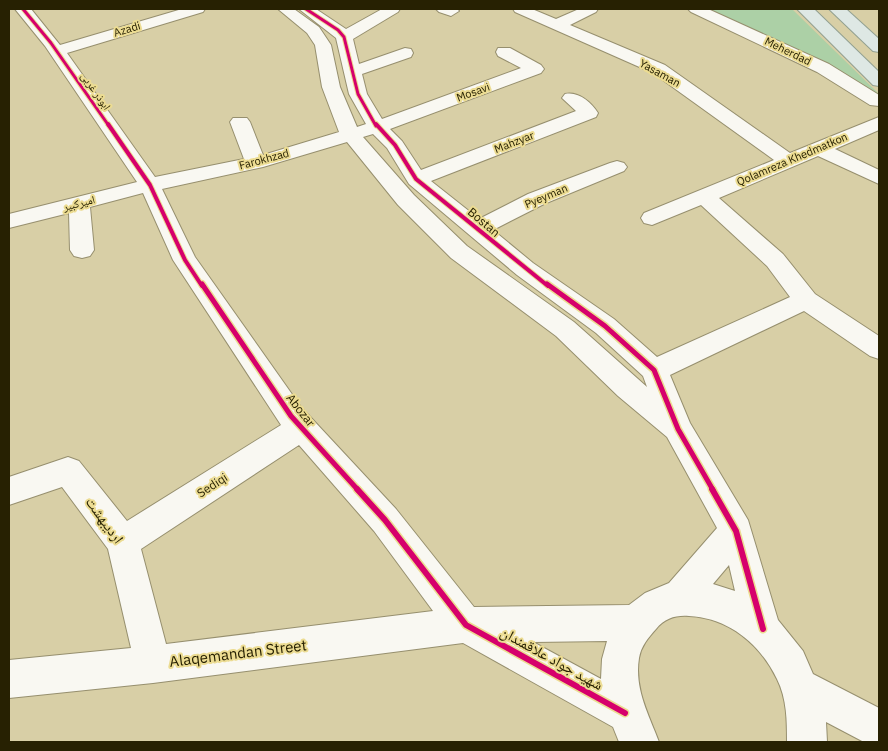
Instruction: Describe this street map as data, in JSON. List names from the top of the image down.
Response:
{
  "streets": {
    "street": [
      "Azadi",
      "Meherdad",
      "Yasaman",
      "ابوذر غربی",
      "Mosavi",
      "Mahzyar",
      "Farokhzad",
      "Qolamreza Khedmatkon",
      "Pyeyman",
      "امیرکبیر",
      "Bostan",
      "Abozar",
      "Sediqi",
      "اردیبهشت",
      "Alaqemandan Street",
      "شهید جواد علاقمندان"
    ]
  },
  "crossings": [
    ["Azadi", "ابوذر غربی"],
    ["Yasaman", "Qolamreza Khedmatkon"],
    ["ابوذر غربی", "Farokhzad"],
    ["ابوذر غربی", "امیرکبیر"],
    ["ابوذر غربی", "Abozar"],
    ["Mosavi", "Farokhzad"],
    ["Mosavi", "Bostan"],
    ["Mahzyar", "Bostan"],
    ["Farokhzad", "امیرکبیر"],
    ["Farokhzad", "Bostan"],
    ["Farokhzad", "Abozar"],
    ["Pyeyman", "Bostan"],
    ["امیرکبیر", "Abozar"],
    ["Abozar", "Sediqi"],
    ["Abozar", "Alaqemandan Street"],
    ["Abozar", "شهید جواد علاقمندان"],
    ["Sediqi", "اردیبهشت"],
    ["اردیبهشت", "Alaqemandan Street"],
    ["Alaqemandan Street", "شهید جواد علاقمندان"]
  ]
}
